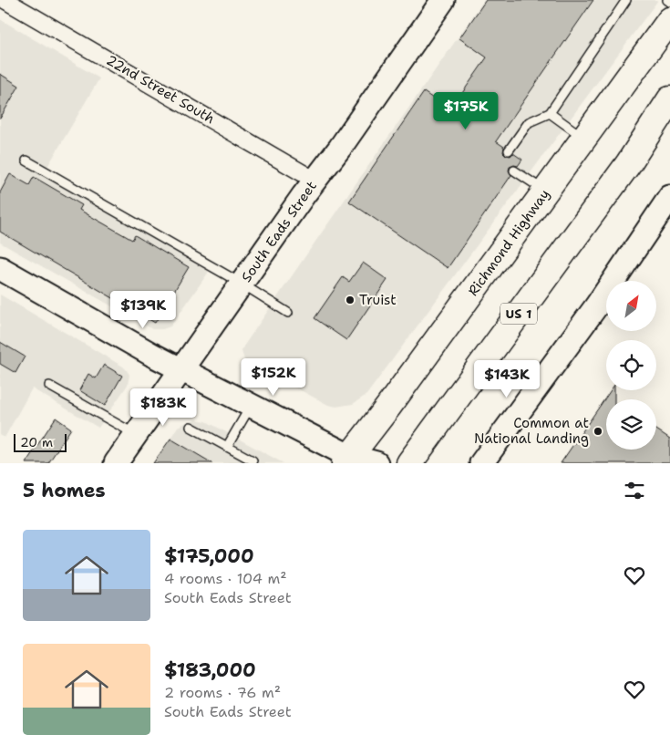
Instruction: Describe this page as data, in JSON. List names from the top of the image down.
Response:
{
  "streets": {
    "highway": ["Richmond Highway", "US 1"],
    "street": ["22nd Street South", "South Eads Street"]
  },
  "crossings": [
    ["22nd Street South", "South Eads Street"]
  ],
  "places": ["Truist", "Common at National Landing"],
  "scale_bar": "20 m",
  "north": "top right",
  "page": {
    "price": [
      "$175K",
      "$139K",
      "$152K",
      "$143K",
      "$183K"
    ],
    "scale": "20 m",
    "heading": "5 homes",
    "list": [
      {
        "name": "$175,000",
        "note": "4 rooms · 104 m² · South Eads Street"
      },
      {
        "name": "$183,000",
        "note": "2 rooms · 76 m² · South Eads Street"
      }
    ]
  }
}
